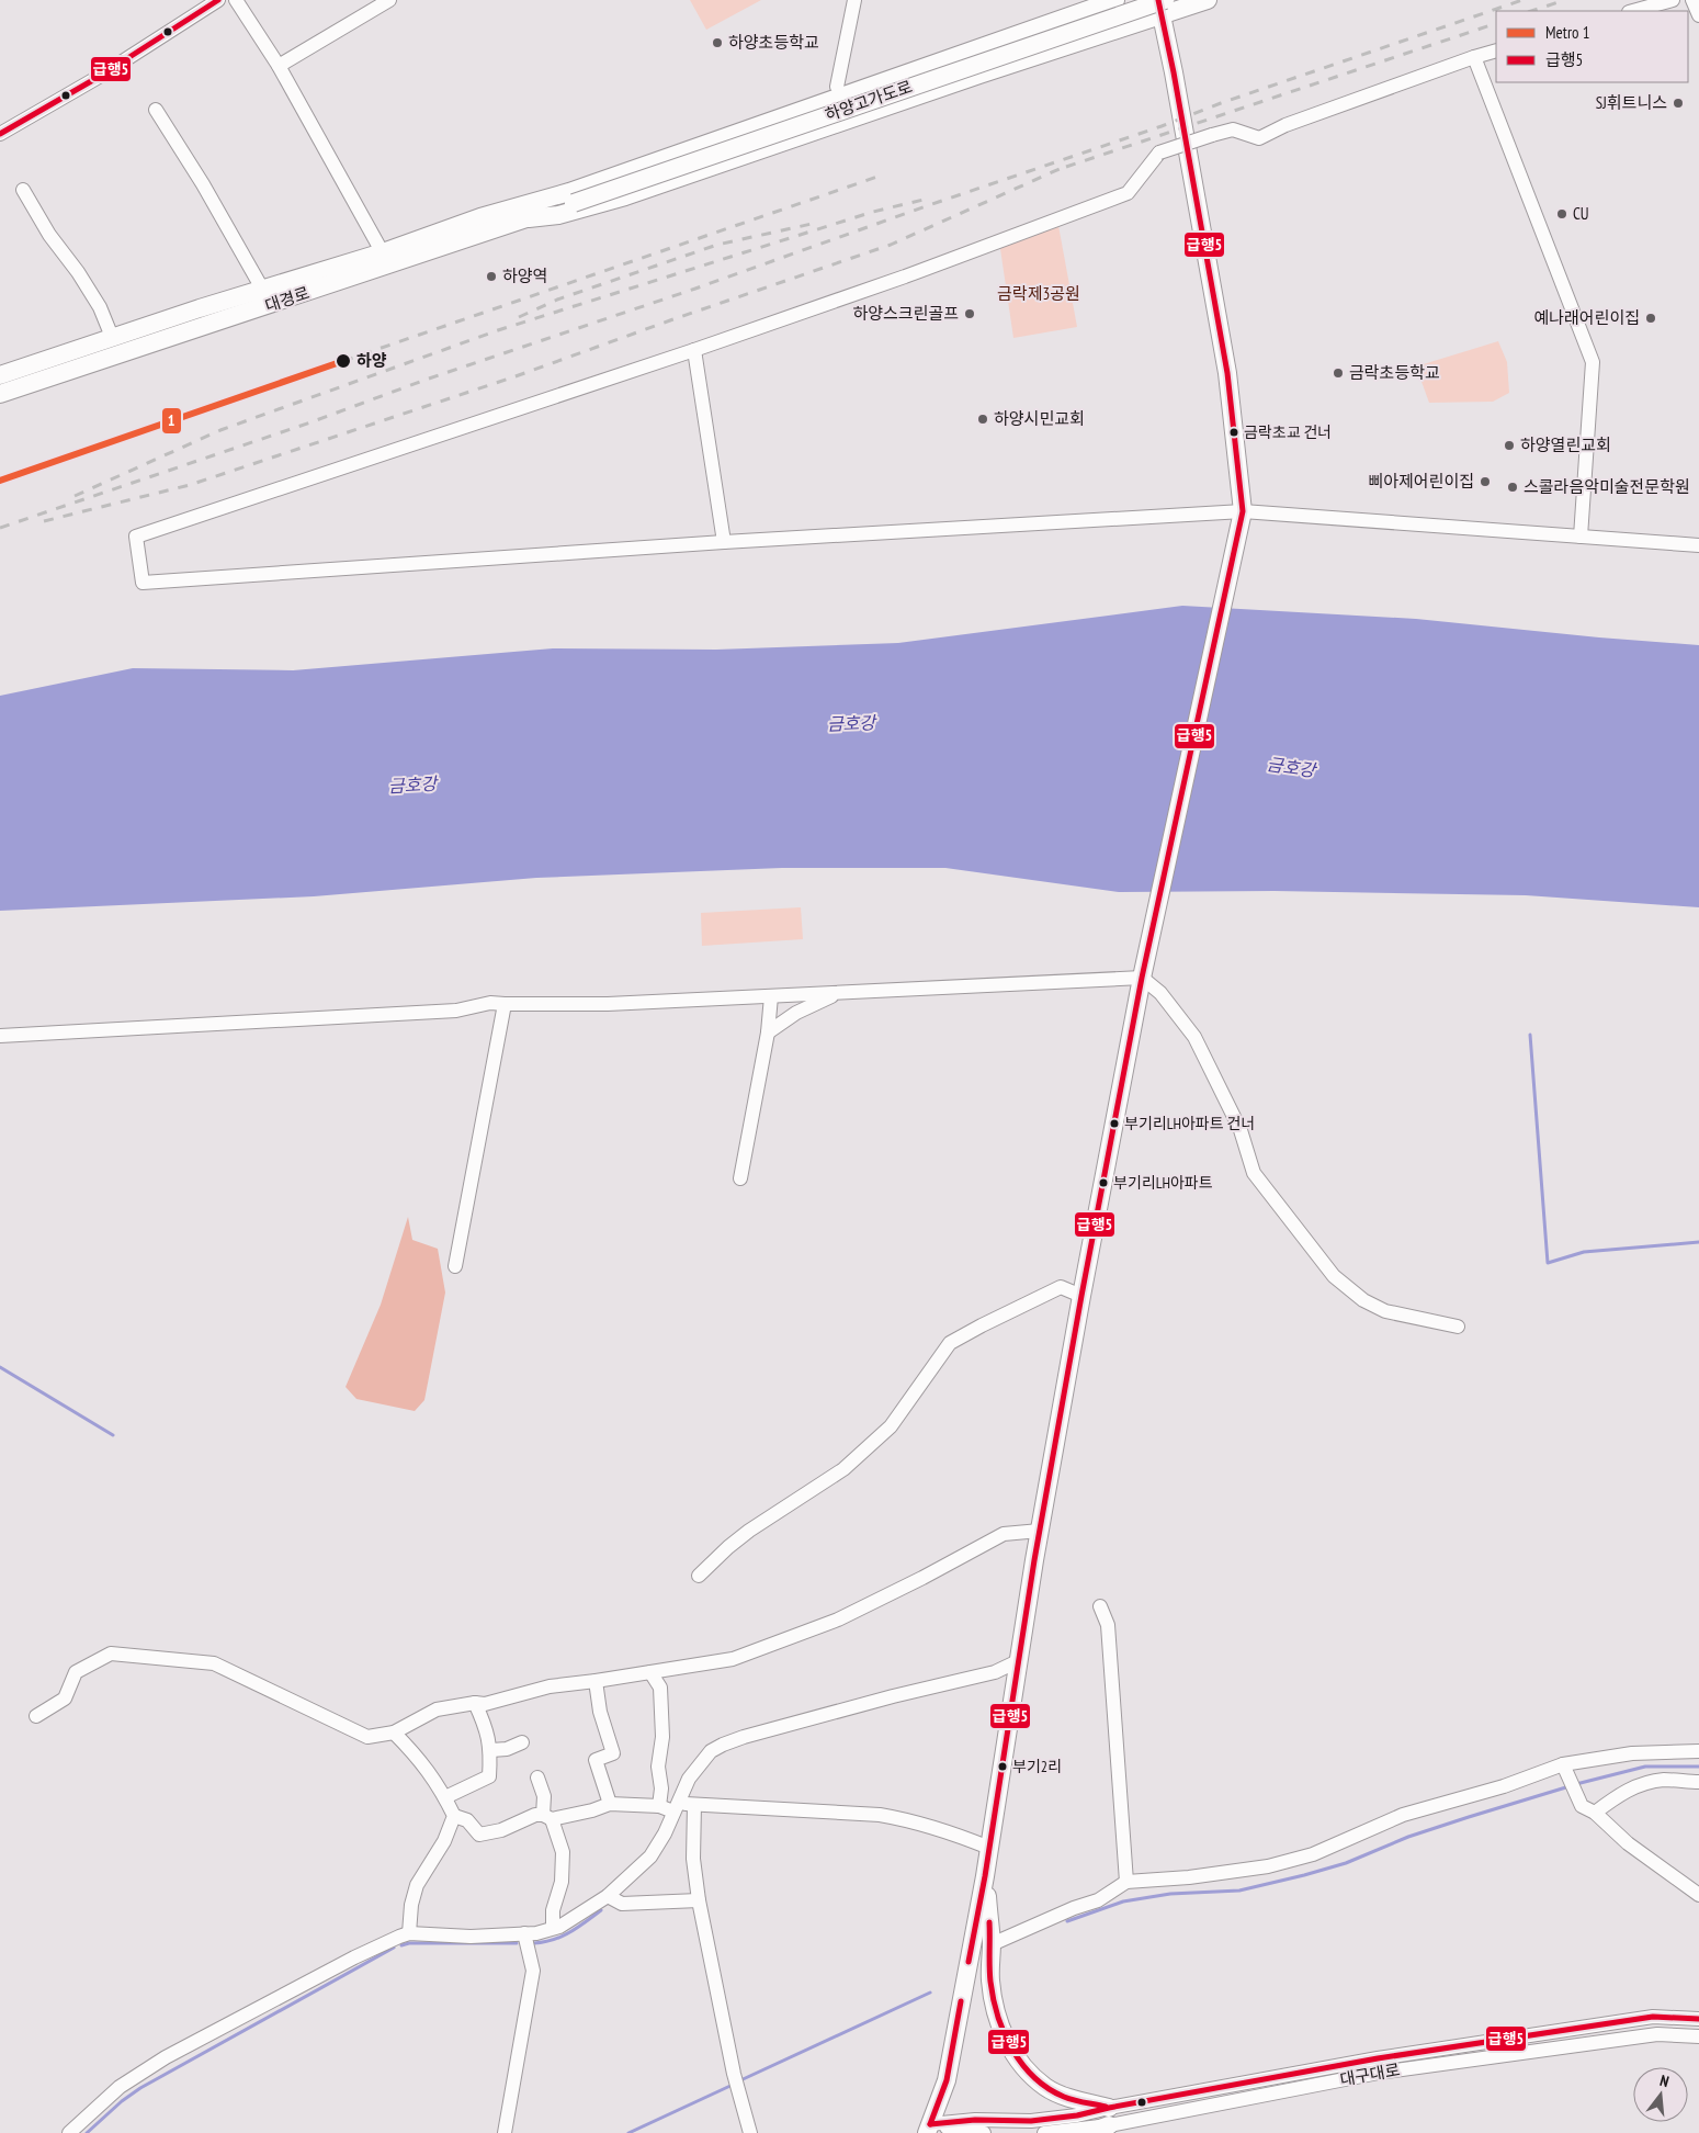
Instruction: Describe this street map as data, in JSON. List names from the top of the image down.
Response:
{
  "streets": {
    "main road": ["하양고가도로", "대경로"],
    "street": ["대구대로"]
  },
  "crossings": [
    ["하양고가도로", "대경로"]
  ],
  "water": ["금호강"],
  "parks": ["금락제3공원"],
  "places": [
    "하양초등학교",
    "SJ휘트니스",
    "CU",
    "하양역",
    "하양스크린골프",
    "예나래어린이집",
    "하양",
    "금락초등학교",
    "하양시민교회",
    "금락초교 건너",
    "하양열린교회",
    "삐아제어린이집",
    "스콜라음악미술전문학원",
    "부기리LH아파트 건너",
    "부기리LH아파트",
    "부기2리"
  ],
  "lines": ["transit line 급행5", "metro line 1"],
  "legend": ["Metro 1", "급행5"],
  "north": "top"
}
